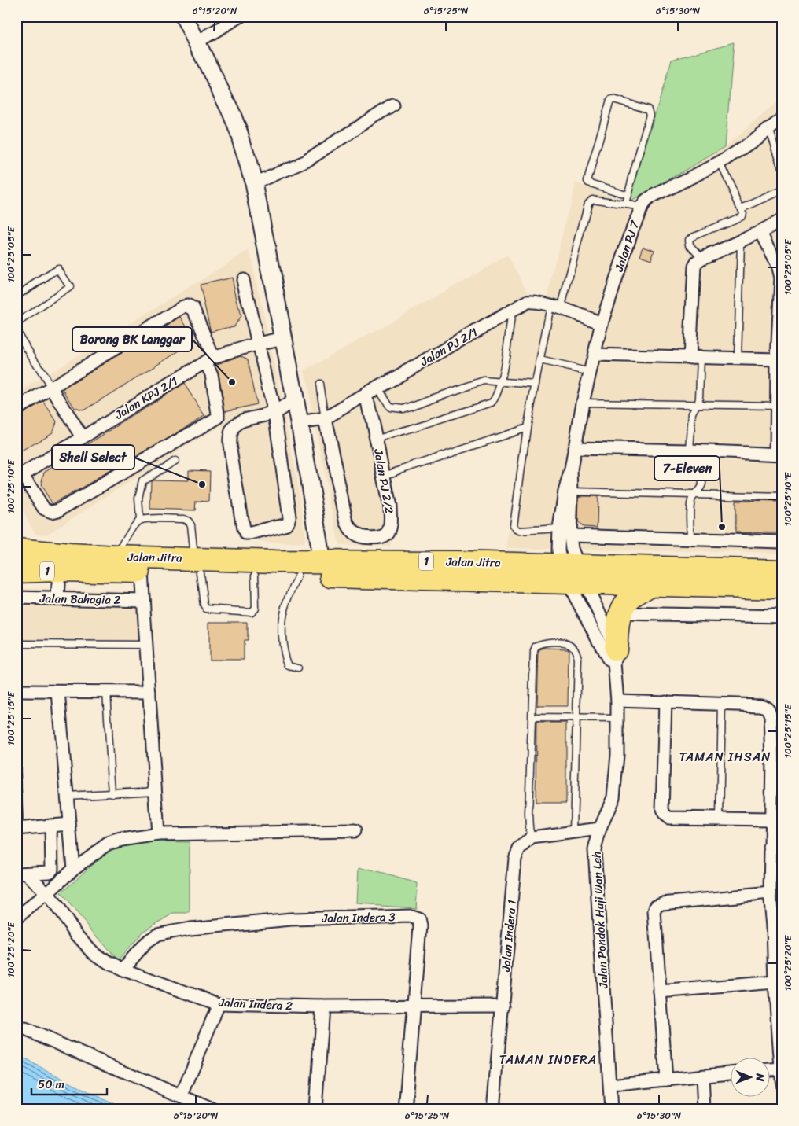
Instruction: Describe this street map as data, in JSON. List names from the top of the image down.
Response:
{
  "streets": {
    "highway": ["Jalan Jitra", "1"],
    "street": [
      "Jalan PJ 7",
      "Jalan PJ 2/1",
      "Jalan KPJ 2/1",
      "Jalan PJ 2/2",
      "Jalan Bahagia 2",
      "Jalan Indera 3",
      "Jalan Pondok Haji Wan Leh",
      "Jalan Indera 1",
      "Jalan Indera 2"
    ]
  },
  "crossings": [
    ["Jalan PJ 7", "Jalan PJ 2/1"],
    ["Jalan PJ 2/1", "Jalan PJ 2/2"],
    ["Jalan Jitra", "1"],
    ["Jalan Jitra", "Jalan Pondok Haji Wan Leh"],
    ["Jalan Indera 3", "Jalan Indera 2"],
    ["Jalan Indera 1", "Jalan Indera 2"]
  ],
  "districts": ["TAMAN IHSAN", "TAMAN INDERA"],
  "places": ["Borong BK Langgar", "Shell Select", "7-Eleven"],
  "scale_bar": "50 m",
  "north": "right",
  "coordinates": [
    "6°15'20\"N",
    "6°15'25\"N",
    "6°15'30\"N",
    "100°25'05\"E",
    "100°25'10\"E",
    "100°25'15\"E",
    "100°25'20\"E"
  ]
}
